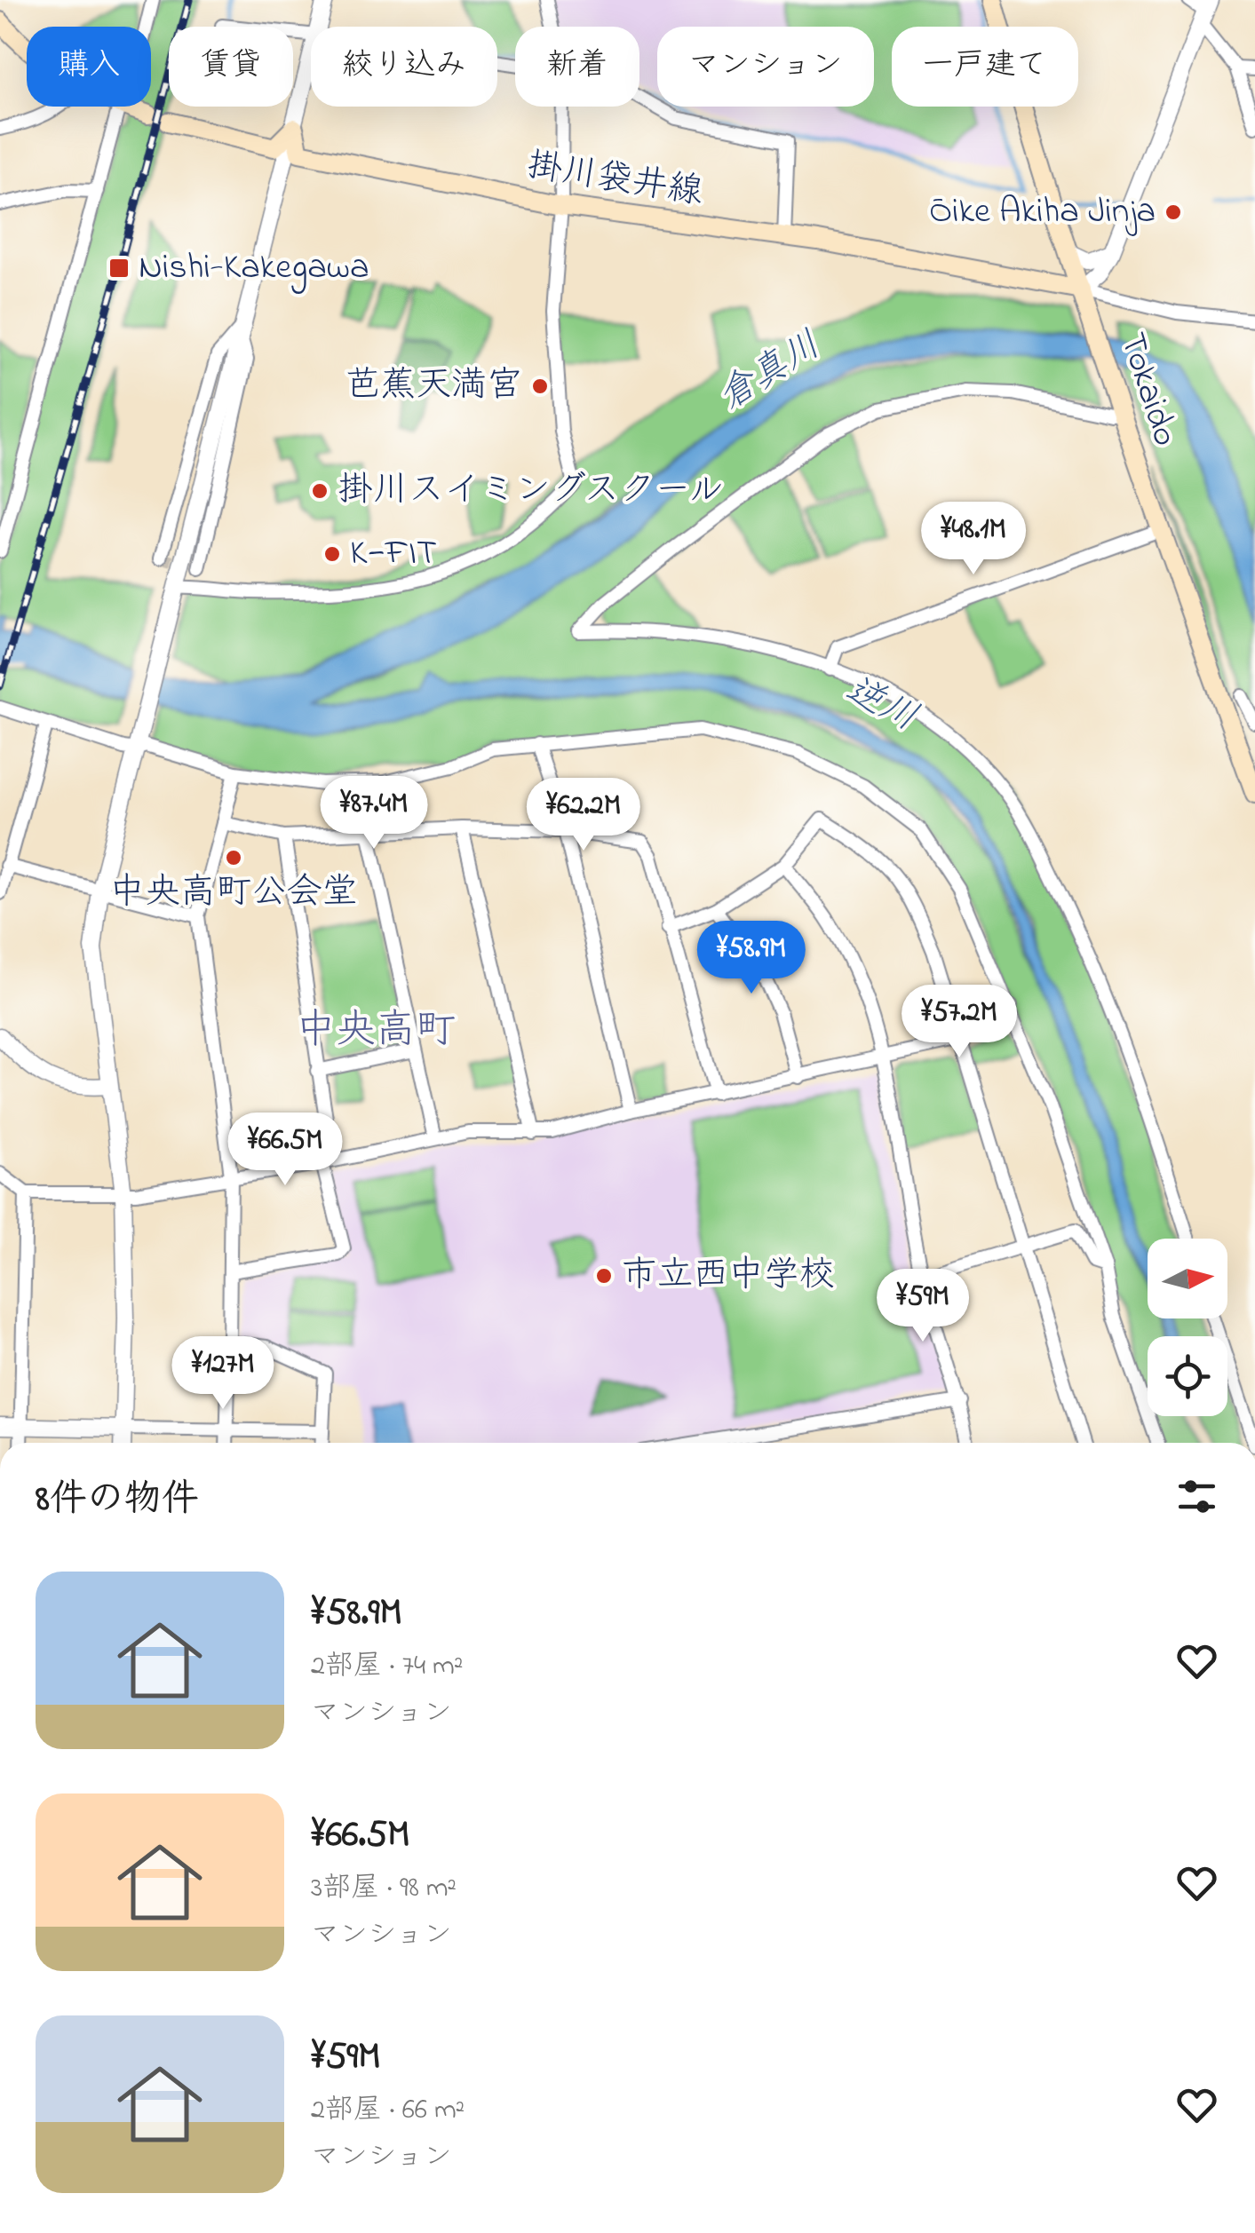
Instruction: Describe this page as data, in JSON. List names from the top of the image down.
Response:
{
  "streets": {
    "main road": ["掛川袋井線", "Tokaido"]
  },
  "crossings": [
    ["掛川袋井線", "Tokaido"]
  ],
  "districts": ["中央高町"],
  "water": ["倉真川", "逆川"],
  "places": {
    "other": [
      "Ōike Akiha Jinja",
      "芭蕉天満宮",
      "掛川スイミングスクール",
      "K−FIT",
      "中央高町公会堂",
      "市立西中学校"
    ],
    "transit": ["Nishi-Kakegawa"]
  },
  "north": "right",
  "page": {
    "chip": [
      "購入",
      "賃貸",
      "絞り込み",
      "新着",
      "マンション",
      "一戸建て"
    ],
    "price": [
      "¥48.1M",
      "¥87.4M",
      "¥62.2M",
      "¥58.9M",
      "¥57.2M",
      "¥66.5M",
      "¥59M",
      "¥127M"
    ],
    "heading": "8件の物件",
    "list": [
      {
        "name": "¥58.9M",
        "note": "2部屋 · 74 m² · マンション"
      },
      {
        "name": "¥66.5M",
        "note": "3部屋 · 98 m² · マンション"
      },
      {
        "name": "¥59M",
        "note": "2部屋 · 66 m² · マンション"
      }
    ]
  }
}
